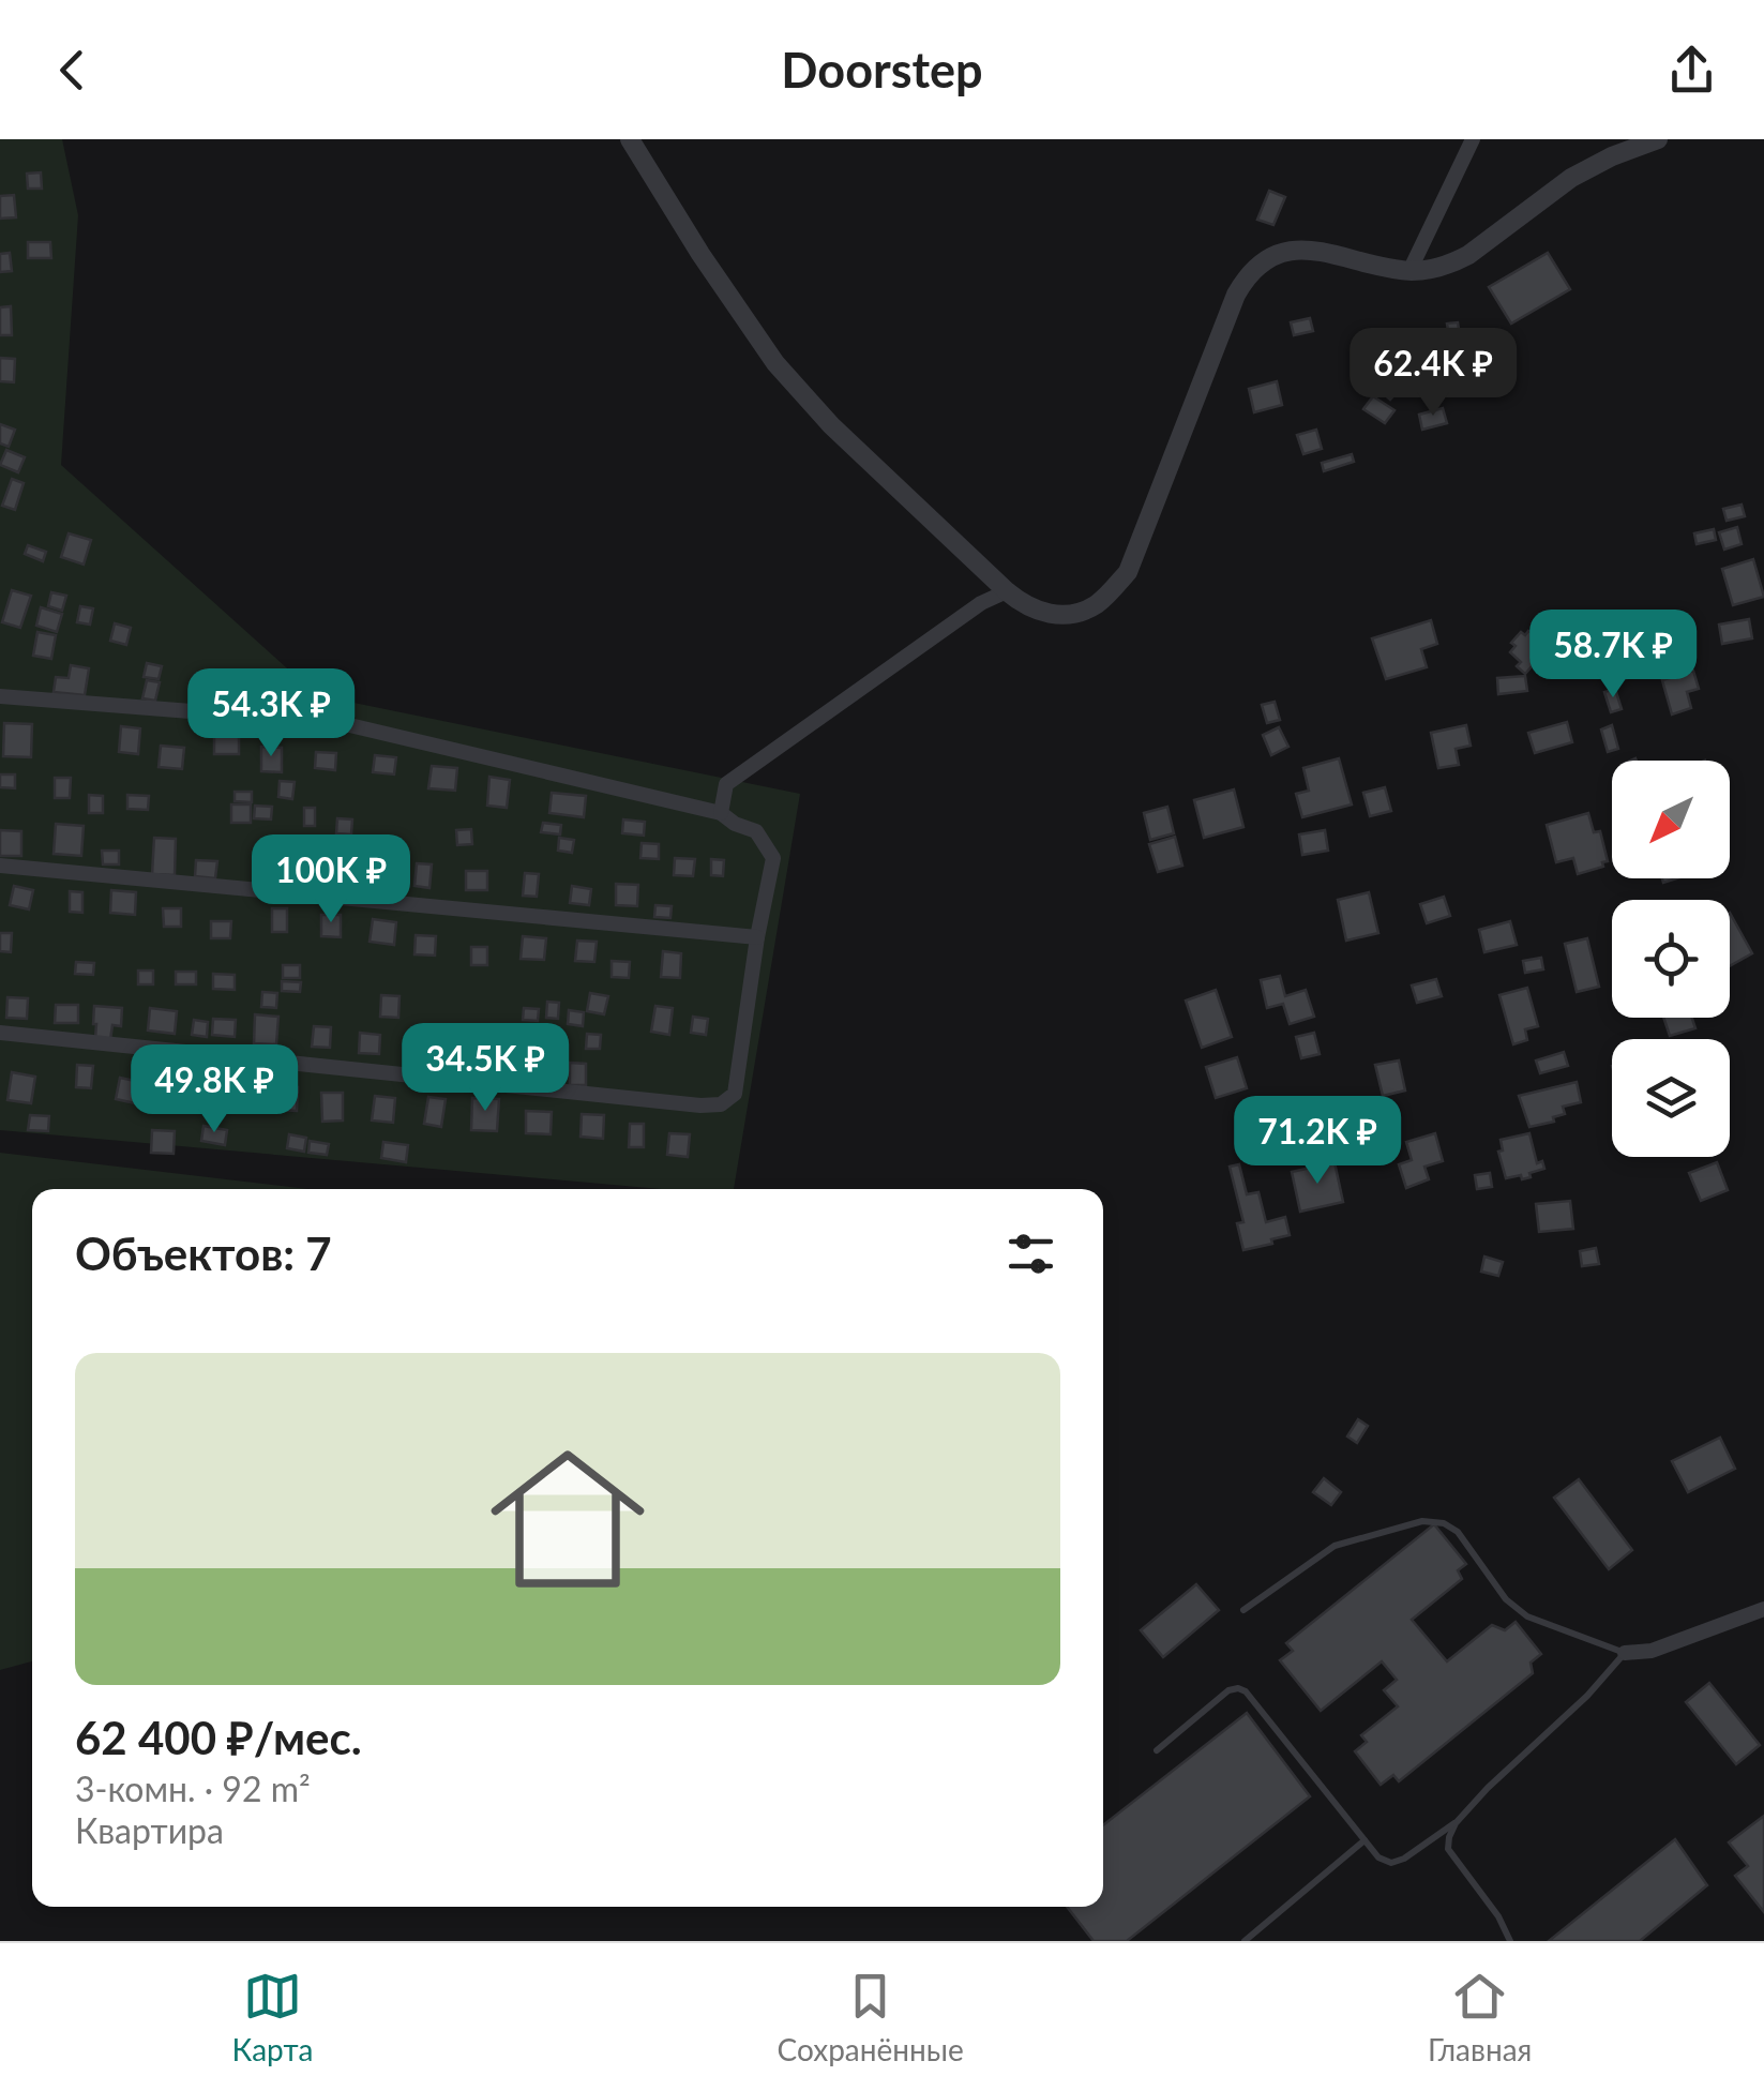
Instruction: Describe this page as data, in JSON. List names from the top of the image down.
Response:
{
  "north": "bottom left",
  "page": {
    "header": "Doorstep",
    "price": [
      "62.4K ₽",
      "58.7K ₽",
      "54.3K ₽",
      "100K ₽",
      "34.5K ₽",
      "49.8K ₽",
      "71.2K ₽"
    ],
    "heading": "Объектов: 7",
    "list": [
      {
        "name": "62 400 ₽/мес.",
        "note": "3-комн. · 92 m² · Квартира"
      }
    ],
    "tabs": ["Карта", "Сохранённые", "Главная"]
  }
}
